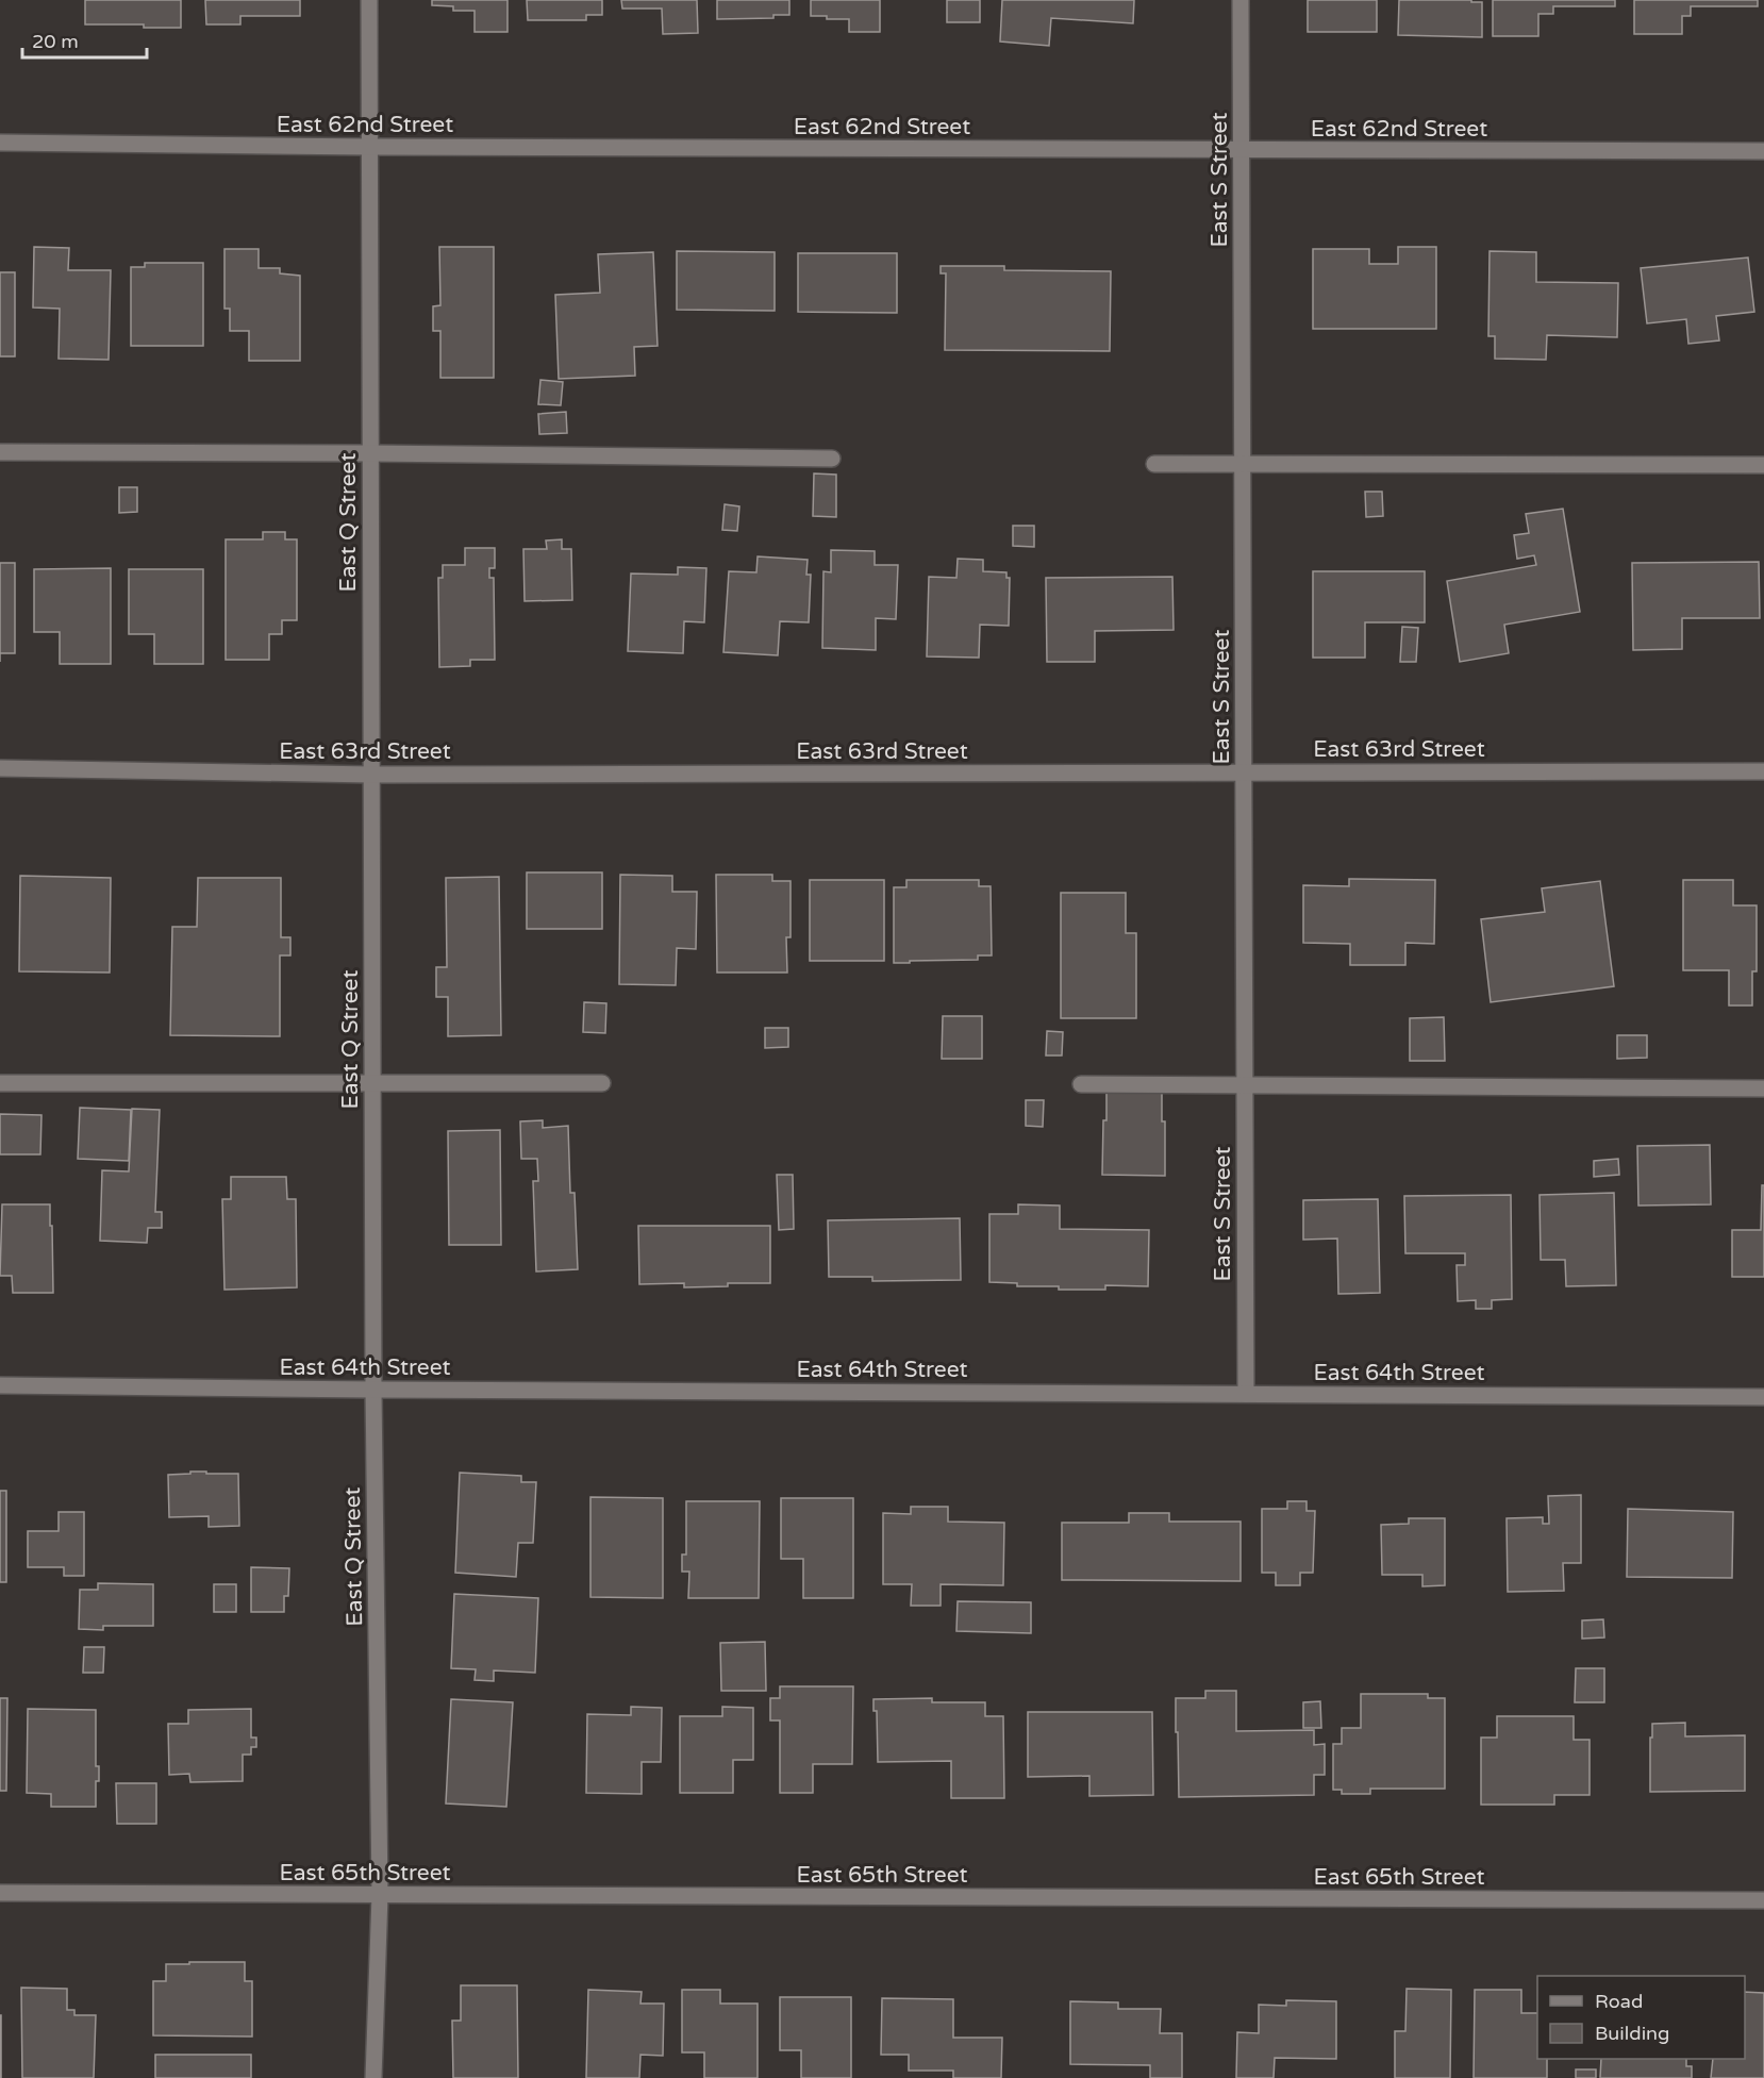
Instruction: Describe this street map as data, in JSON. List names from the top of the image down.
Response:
{
  "streets": {
    "street": [
      "East 62nd Street",
      "East S Street",
      "East Q Street",
      "East 63rd Street",
      "East 64th Street",
      "East 65th Street"
    ]
  },
  "crossings": [
    ["East 62nd Street", "East S Street"],
    ["East 62nd Street", "East Q Street"],
    ["East S Street", "East 63rd Street"],
    ["East S Street", "East 64th Street"],
    ["East Q Street", "East 63rd Street"],
    ["East Q Street", "East 64th Street"],
    ["East Q Street", "East 65th Street"]
  ],
  "legend": ["Road", "Building"],
  "scale_bar": "20 m"
}
